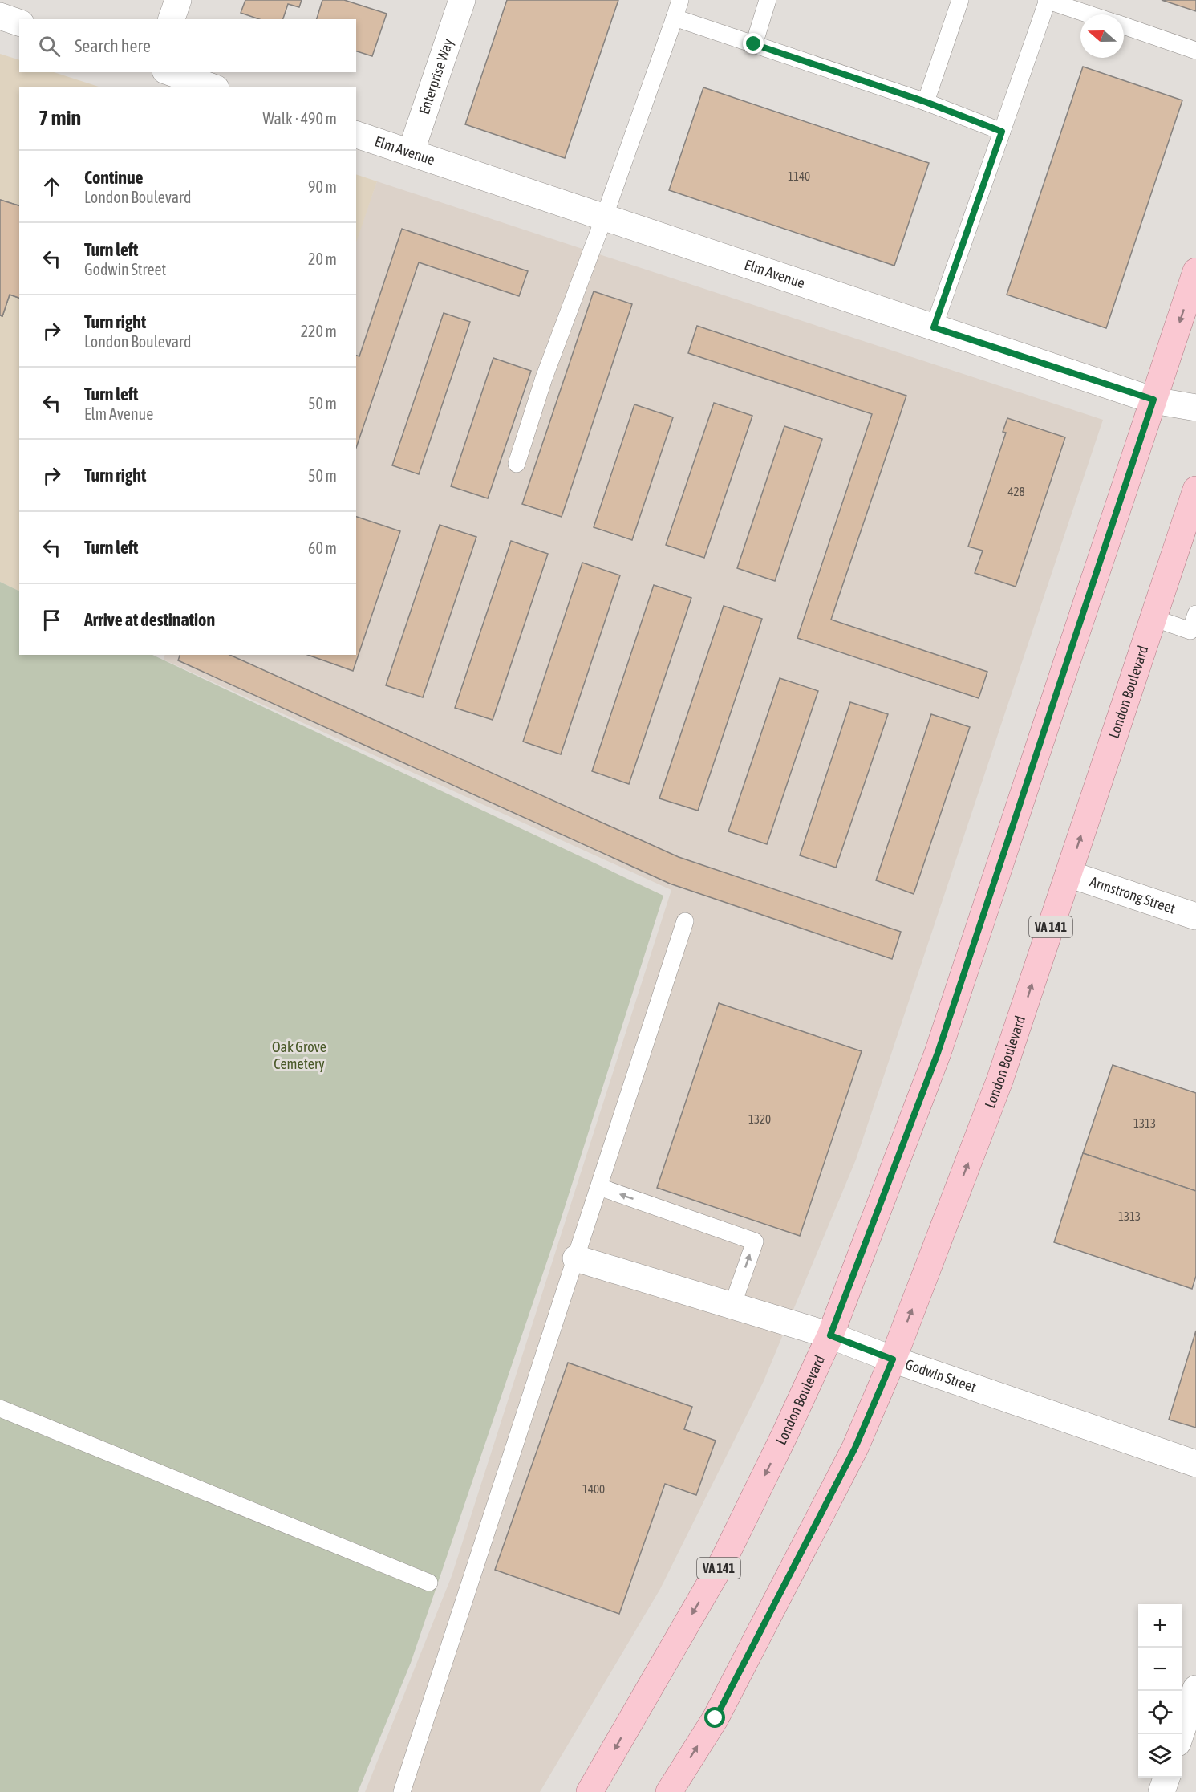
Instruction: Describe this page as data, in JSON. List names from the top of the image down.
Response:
{
  "streets": {
    "main road": ["London Boulevard", "VA 141"],
    "street": [
      "Enterprise Way",
      "Elm Avenue",
      "Armstrong Street",
      "Godwin Street"
    ]
  },
  "crossings": [
    ["Enterprise Way", "Elm Avenue"],
    ["Elm Avenue", "London Boulevard"],
    ["London Boulevard", "Armstrong Street"],
    ["London Boulevard", "Godwin Street"]
  ],
  "parks": ["Oak Grove Cemetery"],
  "house_numbers": [
    "1140",
    "428",
    "1320",
    "1313",
    "1313",
    "1400"
  ],
  "north": "left",
  "page": {
    "search": "Search here",
    "heading": ["7 min", "Walk · 490 m"],
    "list": [
      ["Continue", "London Boulevard", "90 m"],
      ["Turn left", "Godwin Street", "20 m"],
      ["Turn right", "London Boulevard", "220 m"],
      ["Turn left", "Elm Avenue", "50 m"],
      ["Turn right", "50 m"],
      ["Turn left", "60 m"],
      "Arrive at destination"
    ],
    "map_buttons": ["+", "−"]
  }
}
